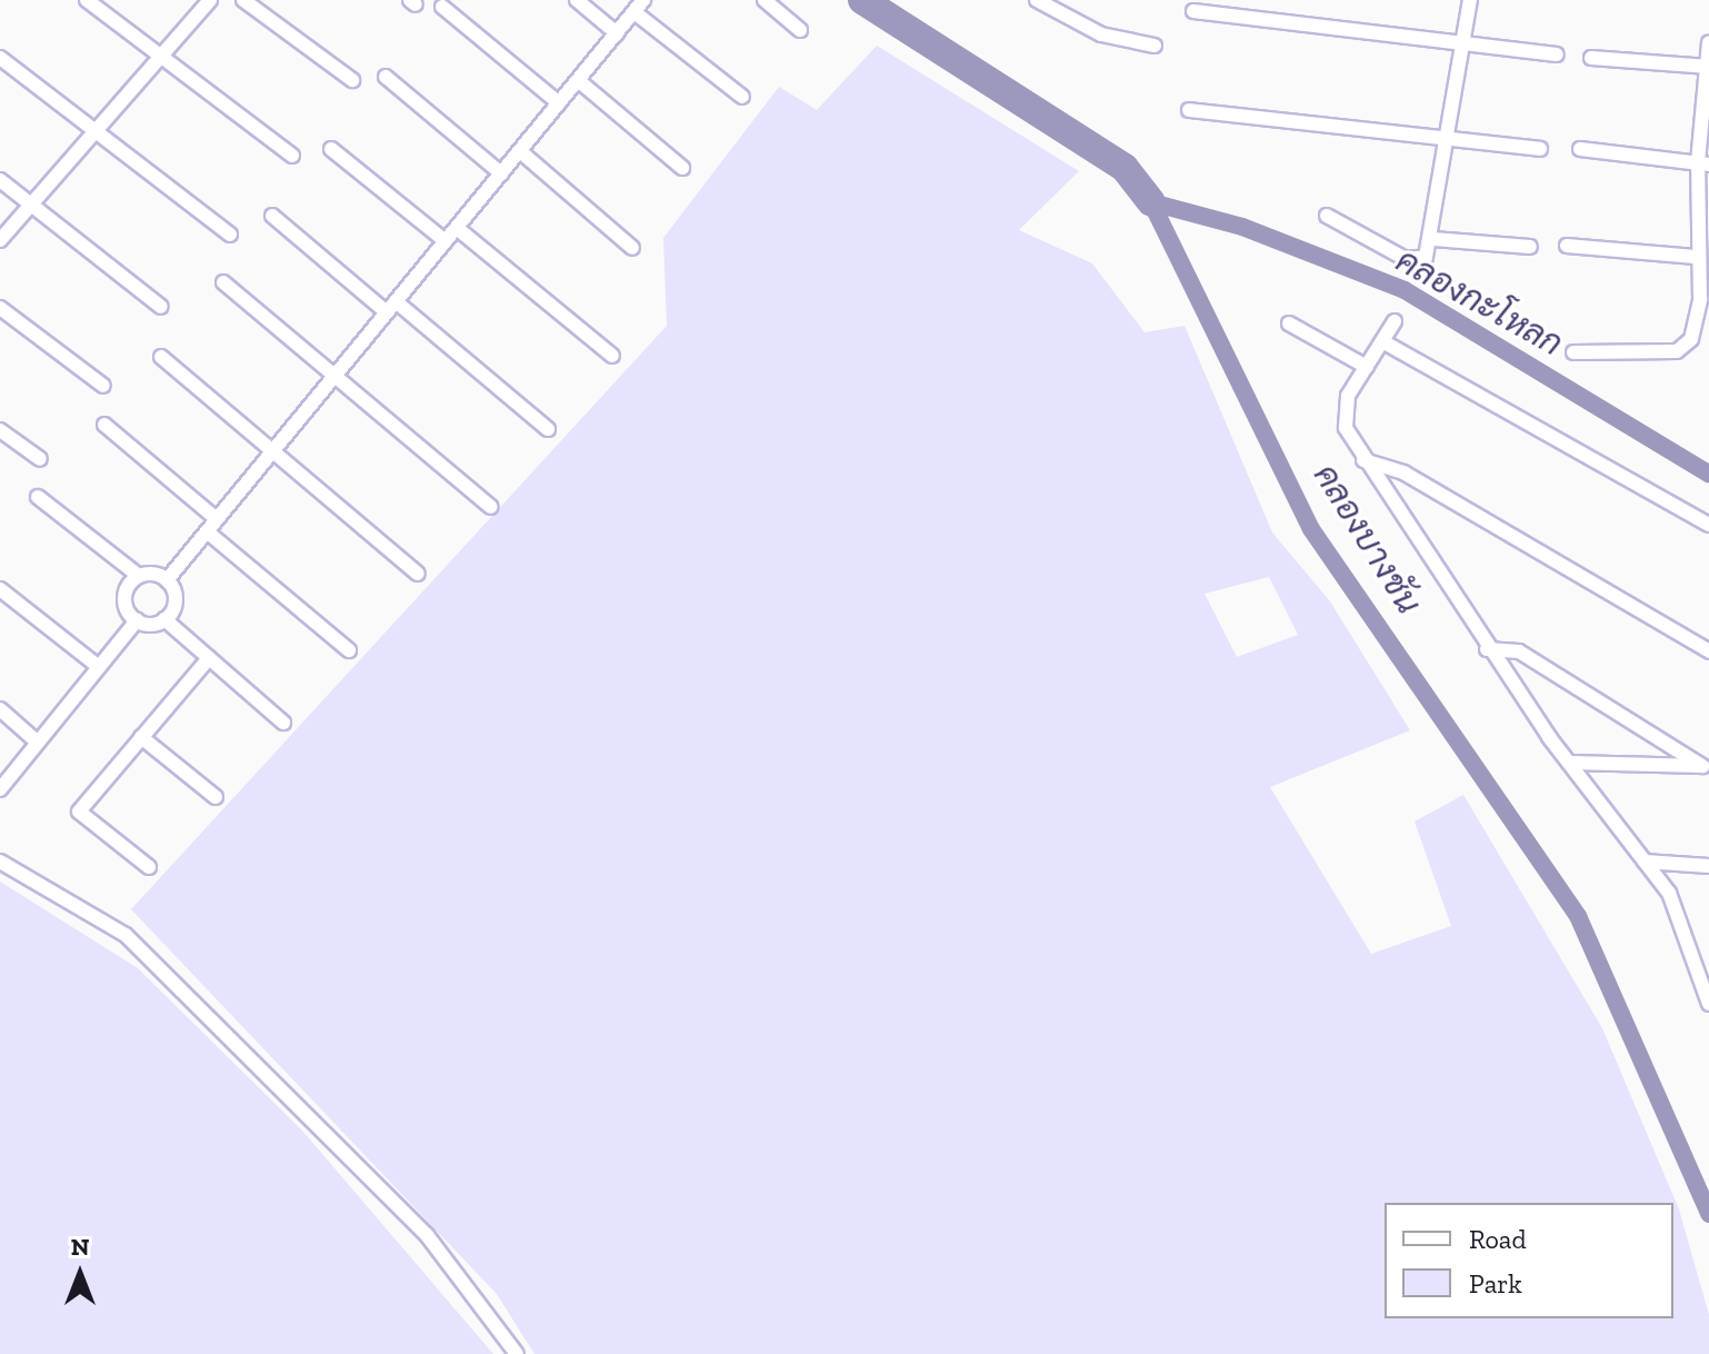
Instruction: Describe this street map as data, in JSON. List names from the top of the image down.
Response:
{
  "water": ["คลองกะโหลก", "คลองบางชัน"],
  "legend": ["Road", "Park"],
  "north": "top"
}
